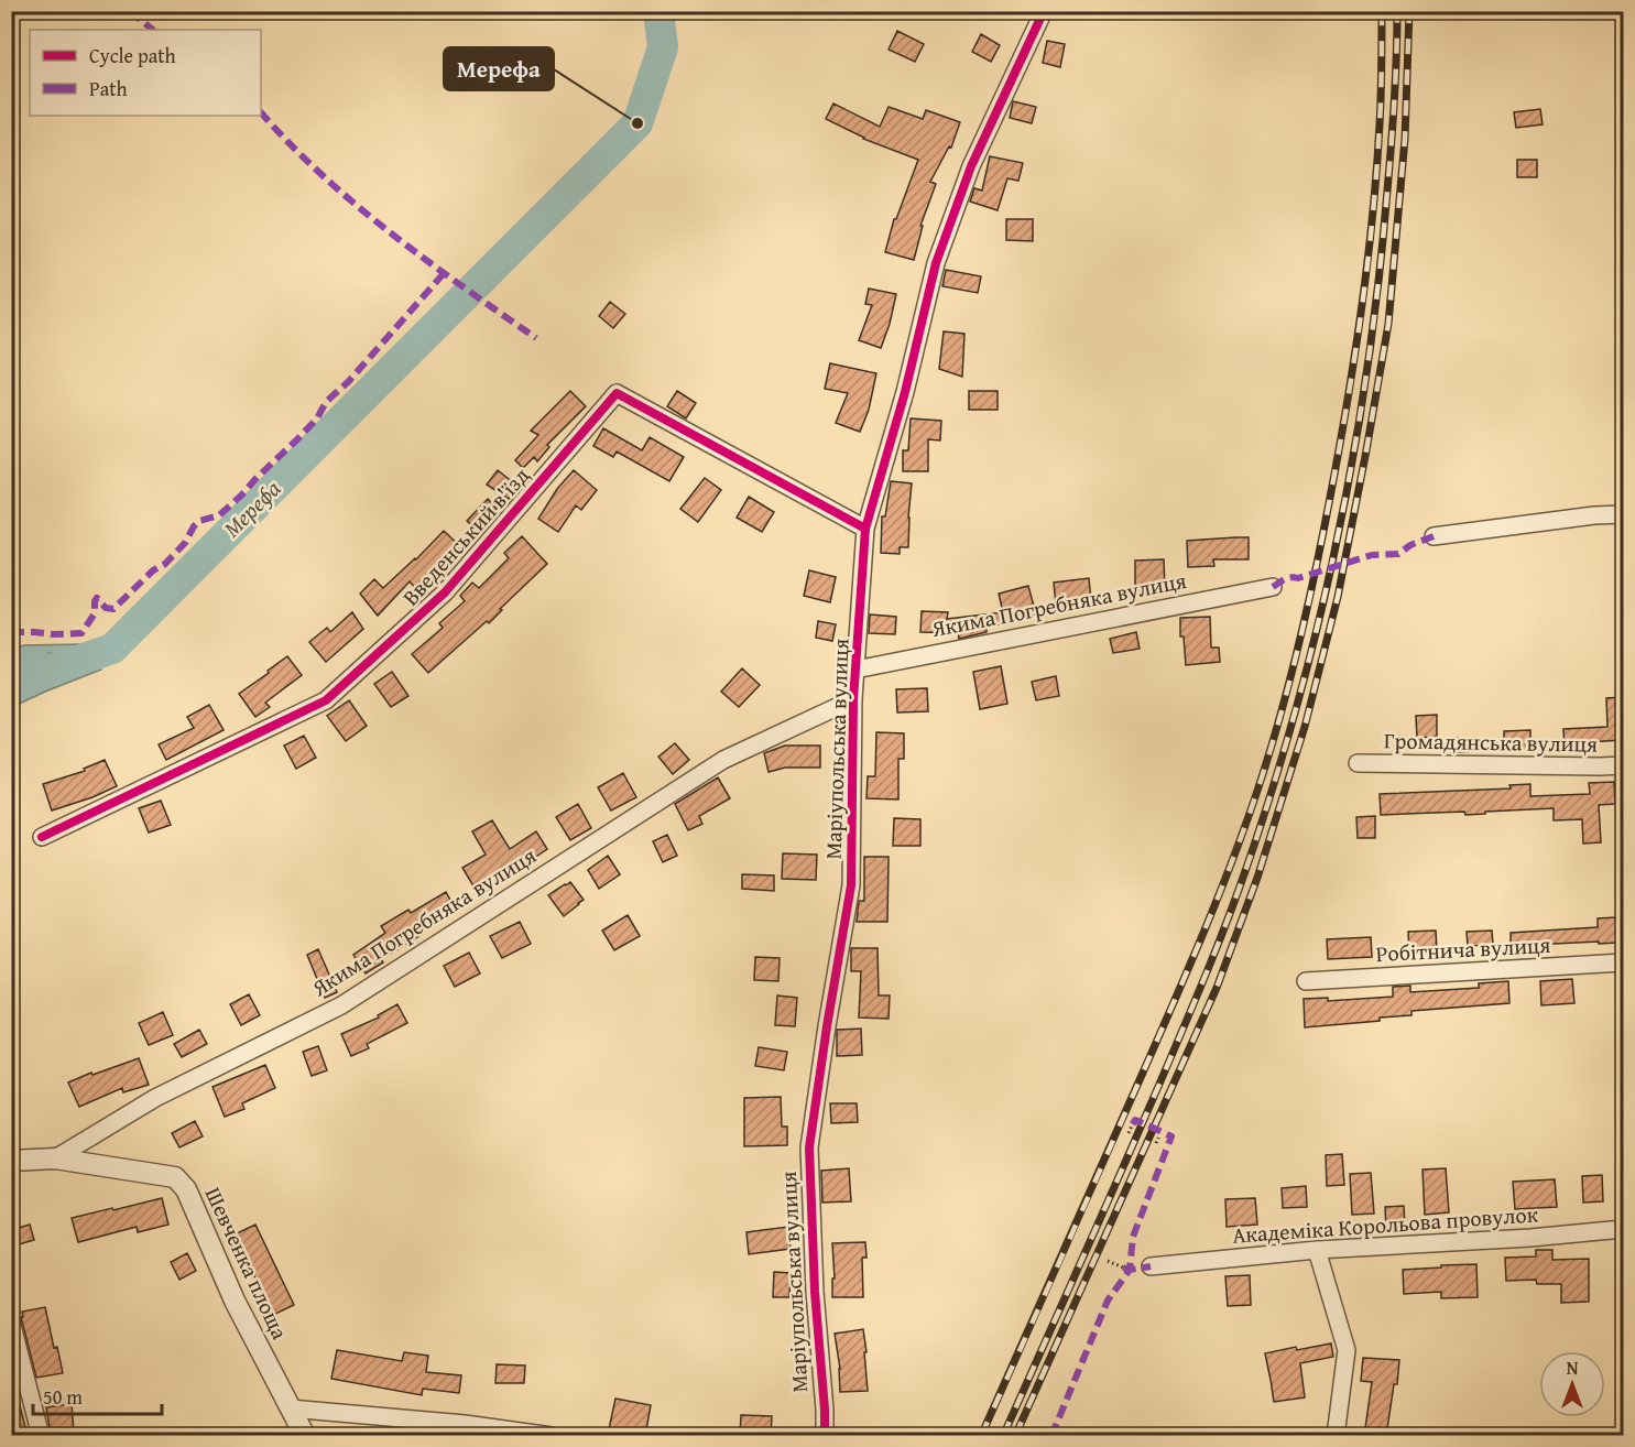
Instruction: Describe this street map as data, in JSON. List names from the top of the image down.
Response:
{
  "streets": {
    "street": [
      "Введенський в'їзд",
      "Якима Погребняка вулиця",
      "Громадянська вулиця",
      "Маріупольська вулиця",
      "Робітнича вулиця",
      "Академіка Корольова провулок",
      "Шевченка площа"
    ]
  },
  "crossings": [
    ["Введенський в'їзд", "Маріупольська вулиця"],
    ["Якима Погребняка вулиця", "Маріупольська вулиця"],
    ["Якима Погребняка вулиця", "Шевченка площа"]
  ],
  "water": ["Мерефа"],
  "places": ["Мерефа"],
  "legend": ["Cycle path", "Path"],
  "scale_bar": "50 m",
  "north": "top"
}
